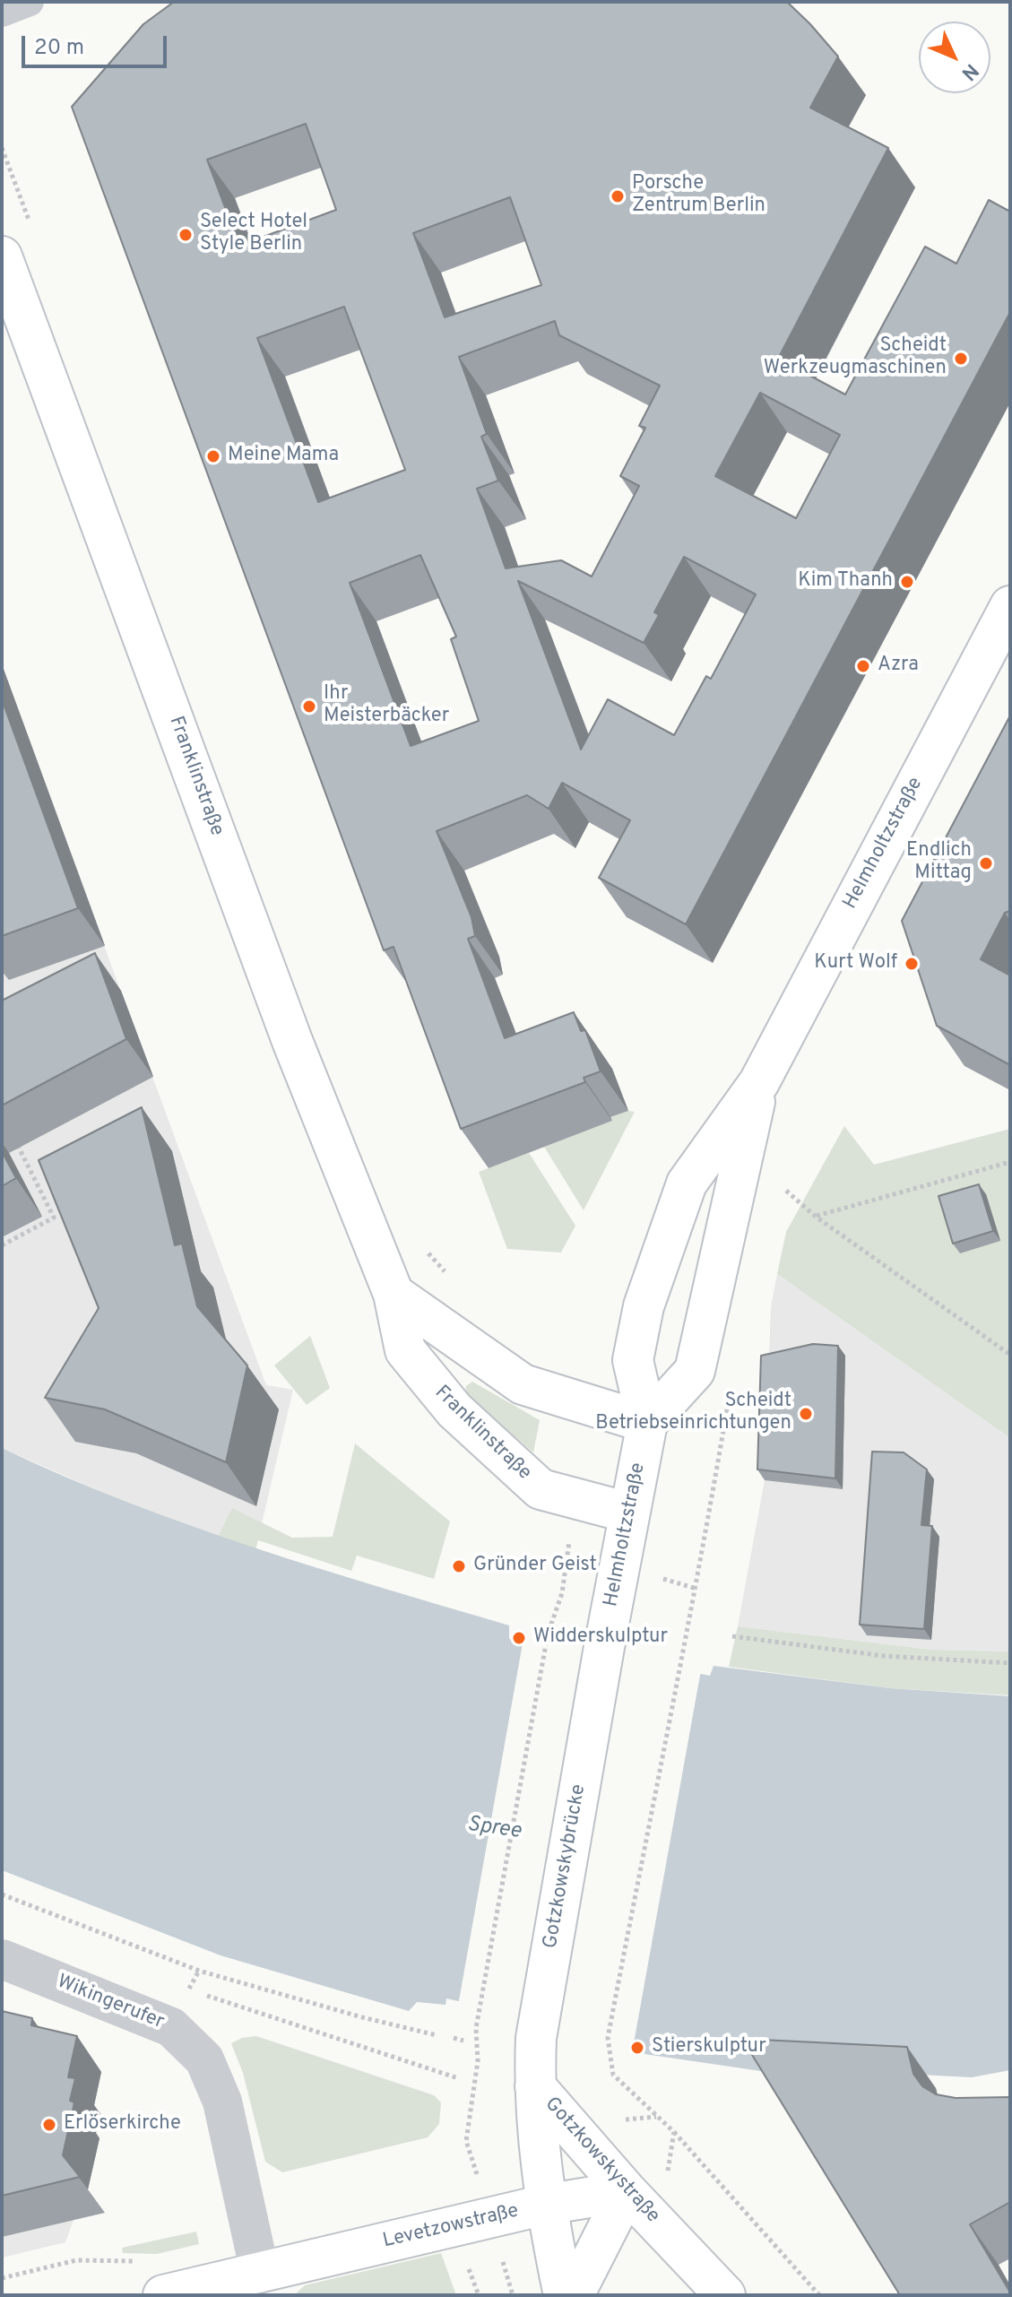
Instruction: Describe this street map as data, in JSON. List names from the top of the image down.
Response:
{
  "streets": {
    "main road": [
      "Franklinstraße",
      "Helmholtzstraße",
      "Gotzkowskybrücke",
      "Gotzkowskystraße",
      "Levetzowstraße"
    ],
    "street": ["Wikingerufer"]
  },
  "crossings": [
    ["Franklinstraße", "Helmholtzstraße"],
    ["Helmholtzstraße", "Gotzkowskybrücke"],
    ["Gotzkowskybrücke", "Gotzkowskystraße"],
    ["Wikingerufer", "Levetzowstraße"],
    ["Gotzkowskystraße", "Levetzowstraße"]
  ],
  "water": ["Spree"],
  "places": [
    "Porsche Zentrum Berlin",
    "Select Hotel Style Berlin",
    "Scheidt Werkzeugmaschinen",
    "Meine Mama",
    "Kim Thanh",
    "Azra",
    "Ihr Meisterbäcker",
    "Endlich Mittag",
    "Kurt Wolf",
    "Scheidt Betriebseinrichtungen",
    "Gründer Geist",
    "Widderskulptur",
    "Stierskulptur",
    "Erlöserkirche"
  ],
  "scale_bar": "20 m",
  "north": "bottom right"
}
